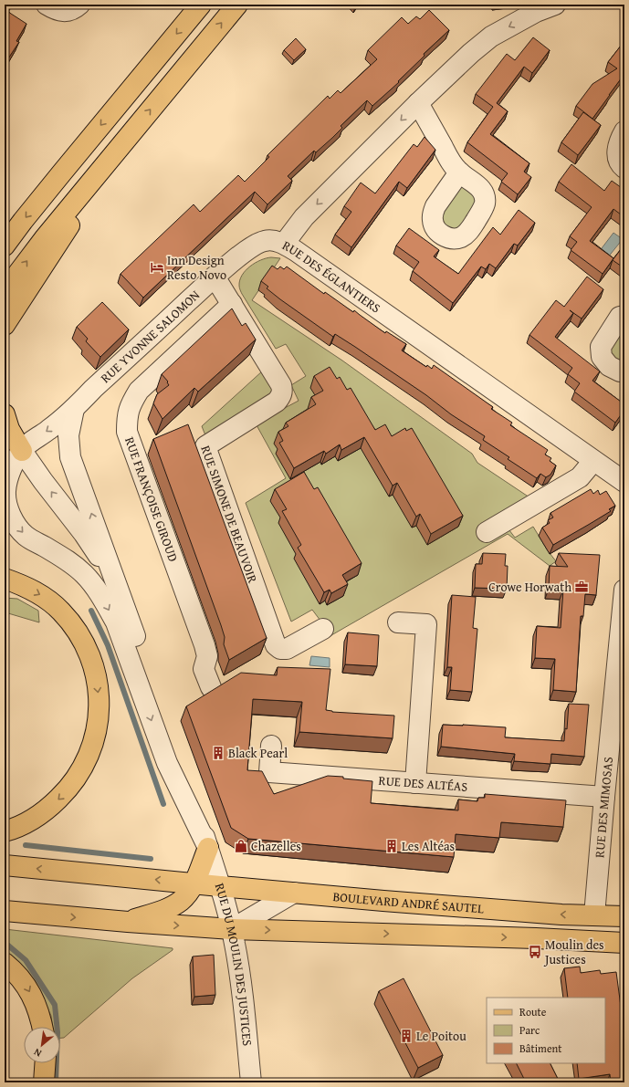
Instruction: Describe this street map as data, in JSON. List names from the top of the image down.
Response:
{
  "streets": {
    "main road": ["BOULEVARD ANDRÉ SAUTEL"],
    "street": [
      "RUE DES ÉGLANTIERS",
      "RUE YVONNE SALOMON",
      "RUE FRANÇOISE GIROUD",
      "RUE SIMONE DE BEAUVOIR",
      "RUE DES ALTÉAS",
      "RUE DES MIMOSAS",
      "RUE DU MOULIN DES JUSTICES"
    ]
  },
  "crossings": [
    ["RUE DES ÉGLANTIERS", "RUE YVONNE SALOMON"],
    ["RUE YVONNE SALOMON", "RUE SIMONE DE BEAUVOIR"],
    ["RUE YVONNE SALOMON", "RUE DU MOULIN DES JUSTICES"],
    ["RUE FRANÇOISE GIROUD", "RUE SIMONE DE BEAUVOIR"],
    ["RUE DES ALTÉAS", "RUE DES MIMOSAS"],
    ["RUE DES MIMOSAS", "BOULEVARD ANDRÉ SAUTEL"],
    ["BOULEVARD ANDRÉ SAUTEL", "RUE DU MOULIN DES JUSTICES"]
  ],
  "one_way": ["RUE DES ÉGLANTIERS"],
  "places": {
    "hotel": ["Inn Design Resto Novo"],
    "office": ["Crowe Horwath"],
    "building": ["Black Pearl", "Les Altéas", "Le Poitou"],
    "shop": ["Chazelles"],
    "bus stop": ["Moulin des Justices"]
  },
  "legend": ["Route", "Parc", "Bâtiment"],
  "north": "bottom left"
}
